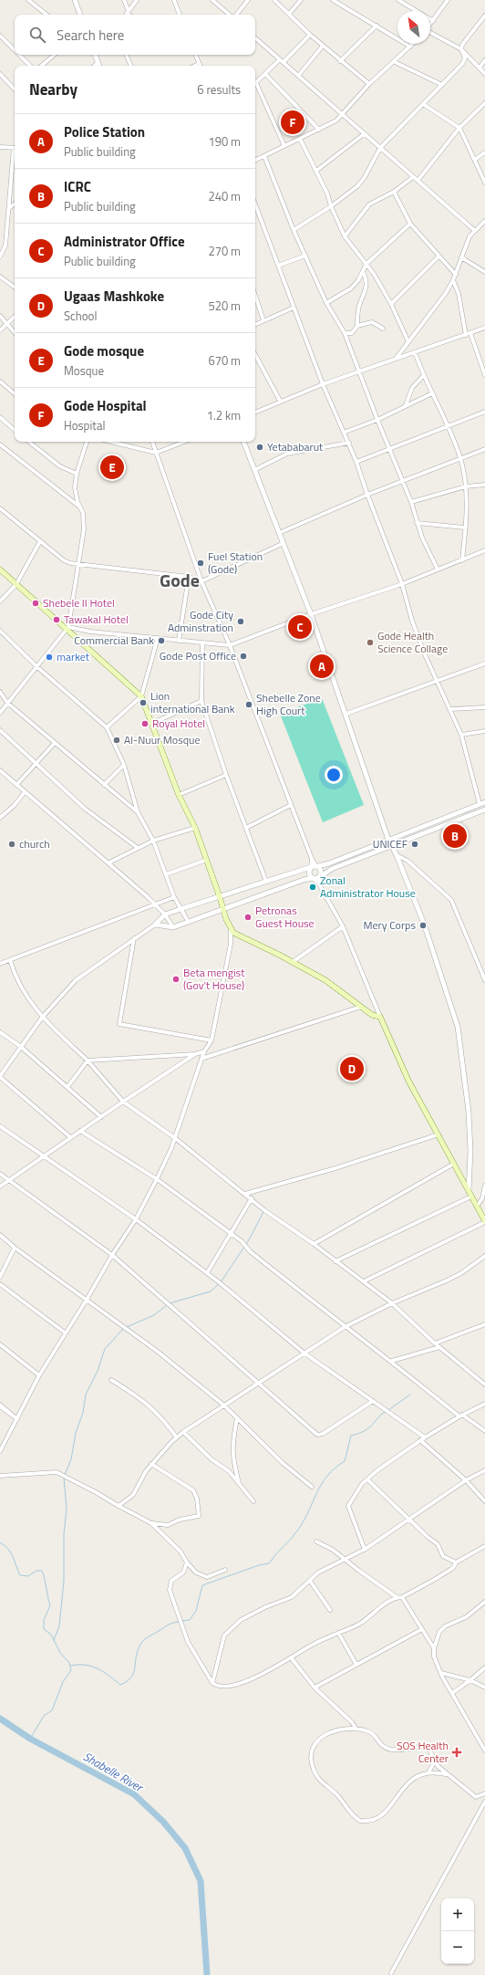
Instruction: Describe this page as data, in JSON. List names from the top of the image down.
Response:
{
  "districts": ["Gode"],
  "water": ["Shabelle River"],
  "places": {
    "other": [
      "Yetababarut",
      "Fuel Station (Gode)",
      "Shebele II Hotel",
      "Tawakal Hotel",
      "Gode City Adminstration",
      "Commercial Bank",
      "Gode Health Science Collage",
      "Gode Post Office",
      "market",
      "Lion international Bank",
      "Shebelle Zone High Court",
      "Royal Hotel",
      "Al-Nuur Mosque",
      "church",
      "UNICEF",
      "Zonal Administrator House",
      "Petronas Guest House",
      "Mery Corps",
      "Beta mengist (Gov't House)"
    ],
    "health": ["SOS Health Center"]
  },
  "north": "top left",
  "page": {
    "search": "Search here",
    "heading": ["Nearby", "6 results"],
    "pins": [
      "F",
      "E",
      "C",
      "A",
      "B",
      "D"
    ],
    "list": [
      {
        "mark": "A",
        "name": "Police Station",
        "note": "Public building",
        "value": "190 m"
      },
      {
        "mark": "B",
        "name": "ICRC",
        "note": "Public building",
        "value": "240 m"
      },
      {
        "mark": "C",
        "name": "Administrator Office",
        "note": "Public building",
        "value": "270 m"
      },
      {
        "mark": "D",
        "name": "Ugaas Mashkoke",
        "note": "School",
        "value": "520 m"
      },
      {
        "mark": "E",
        "name": "Gode mosque",
        "note": "Mosque",
        "value": "670 m"
      },
      {
        "mark": "F",
        "name": "Gode Hospital",
        "note": "Hospital",
        "value": "1.2 km"
      }
    ],
    "map_buttons": ["+", "−"]
  }
}
